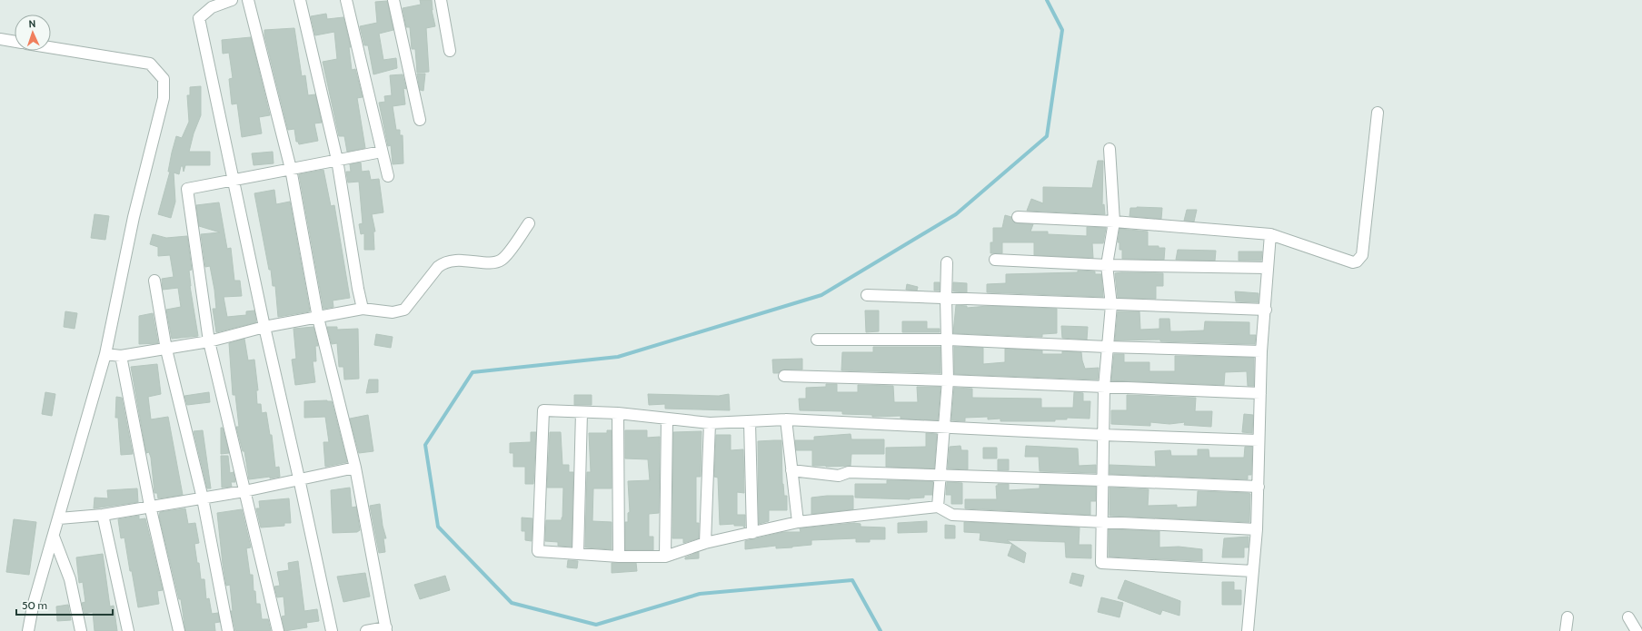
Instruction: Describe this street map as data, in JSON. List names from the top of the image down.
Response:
{
  "scale_bar": "50 m",
  "north": "top"
}
